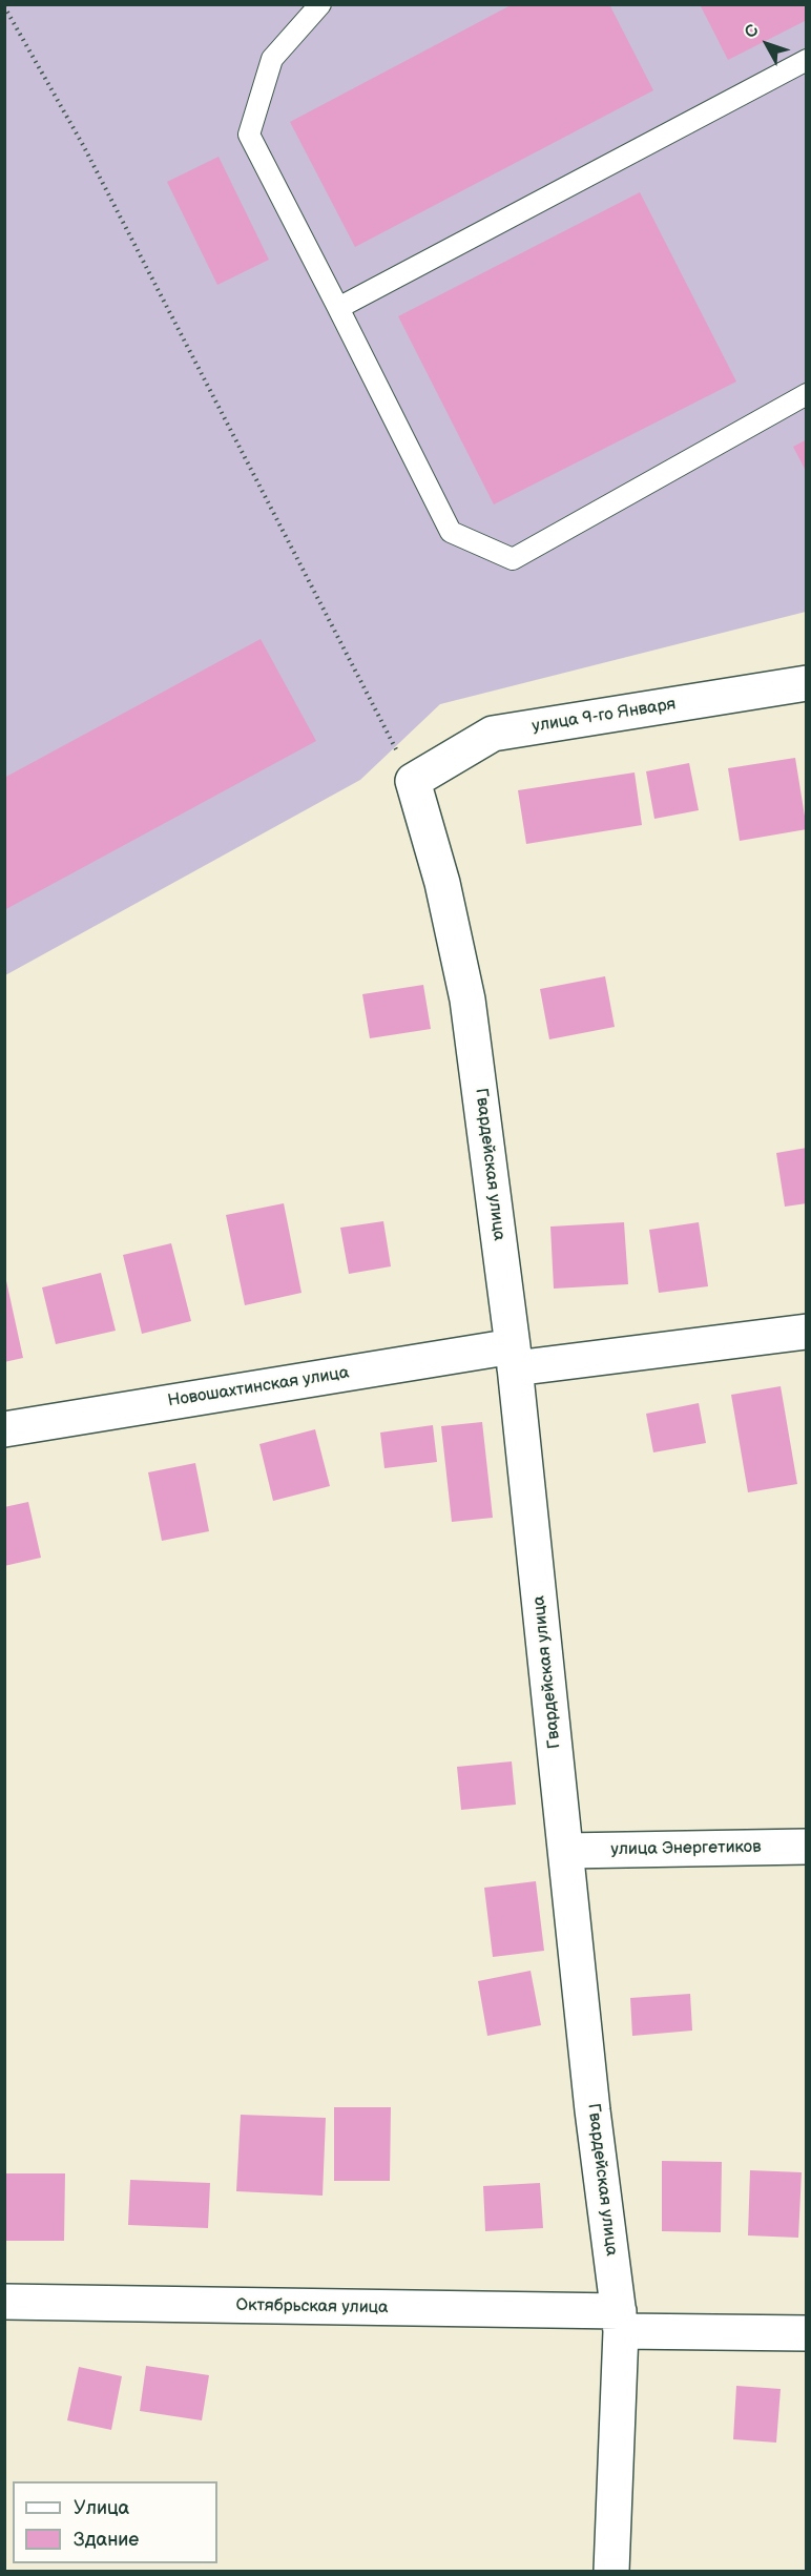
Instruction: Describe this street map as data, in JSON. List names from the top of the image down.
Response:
{
  "streets": {
    "street": [
      "улица 9-го Января",
      "Гвардейская улица",
      "Новошахтинская улица",
      "улица Энергетиков",
      "Октябрьская улица"
    ]
  },
  "crossings": [
    ["улица 9-го Января", "Гвардейская улица"],
    ["Гвардейская улица", "Новошахтинская улица"],
    ["Гвардейская улица", "улица Энергетиков"],
    ["Гвардейская улица", "Октябрьская улица"]
  ],
  "legend": ["Улица", "Здание"],
  "north": "top left"
}
